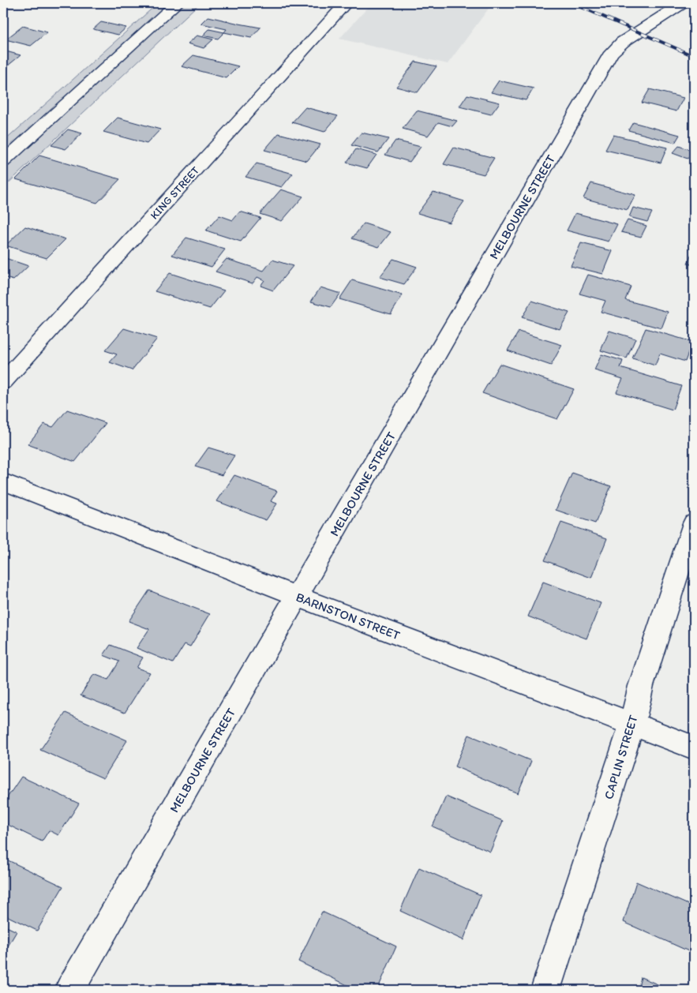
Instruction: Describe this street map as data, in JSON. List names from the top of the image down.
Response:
{
  "streets": {
    "street": [
      "KING STREET",
      "MELBOURNE STREET",
      "BARNSTON STREET",
      "CAPLIN STREET"
    ]
  },
  "crossings": [
    ["MELBOURNE STREET", "BARNSTON STREET"],
    ["BARNSTON STREET", "CAPLIN STREET"]
  ]
}
